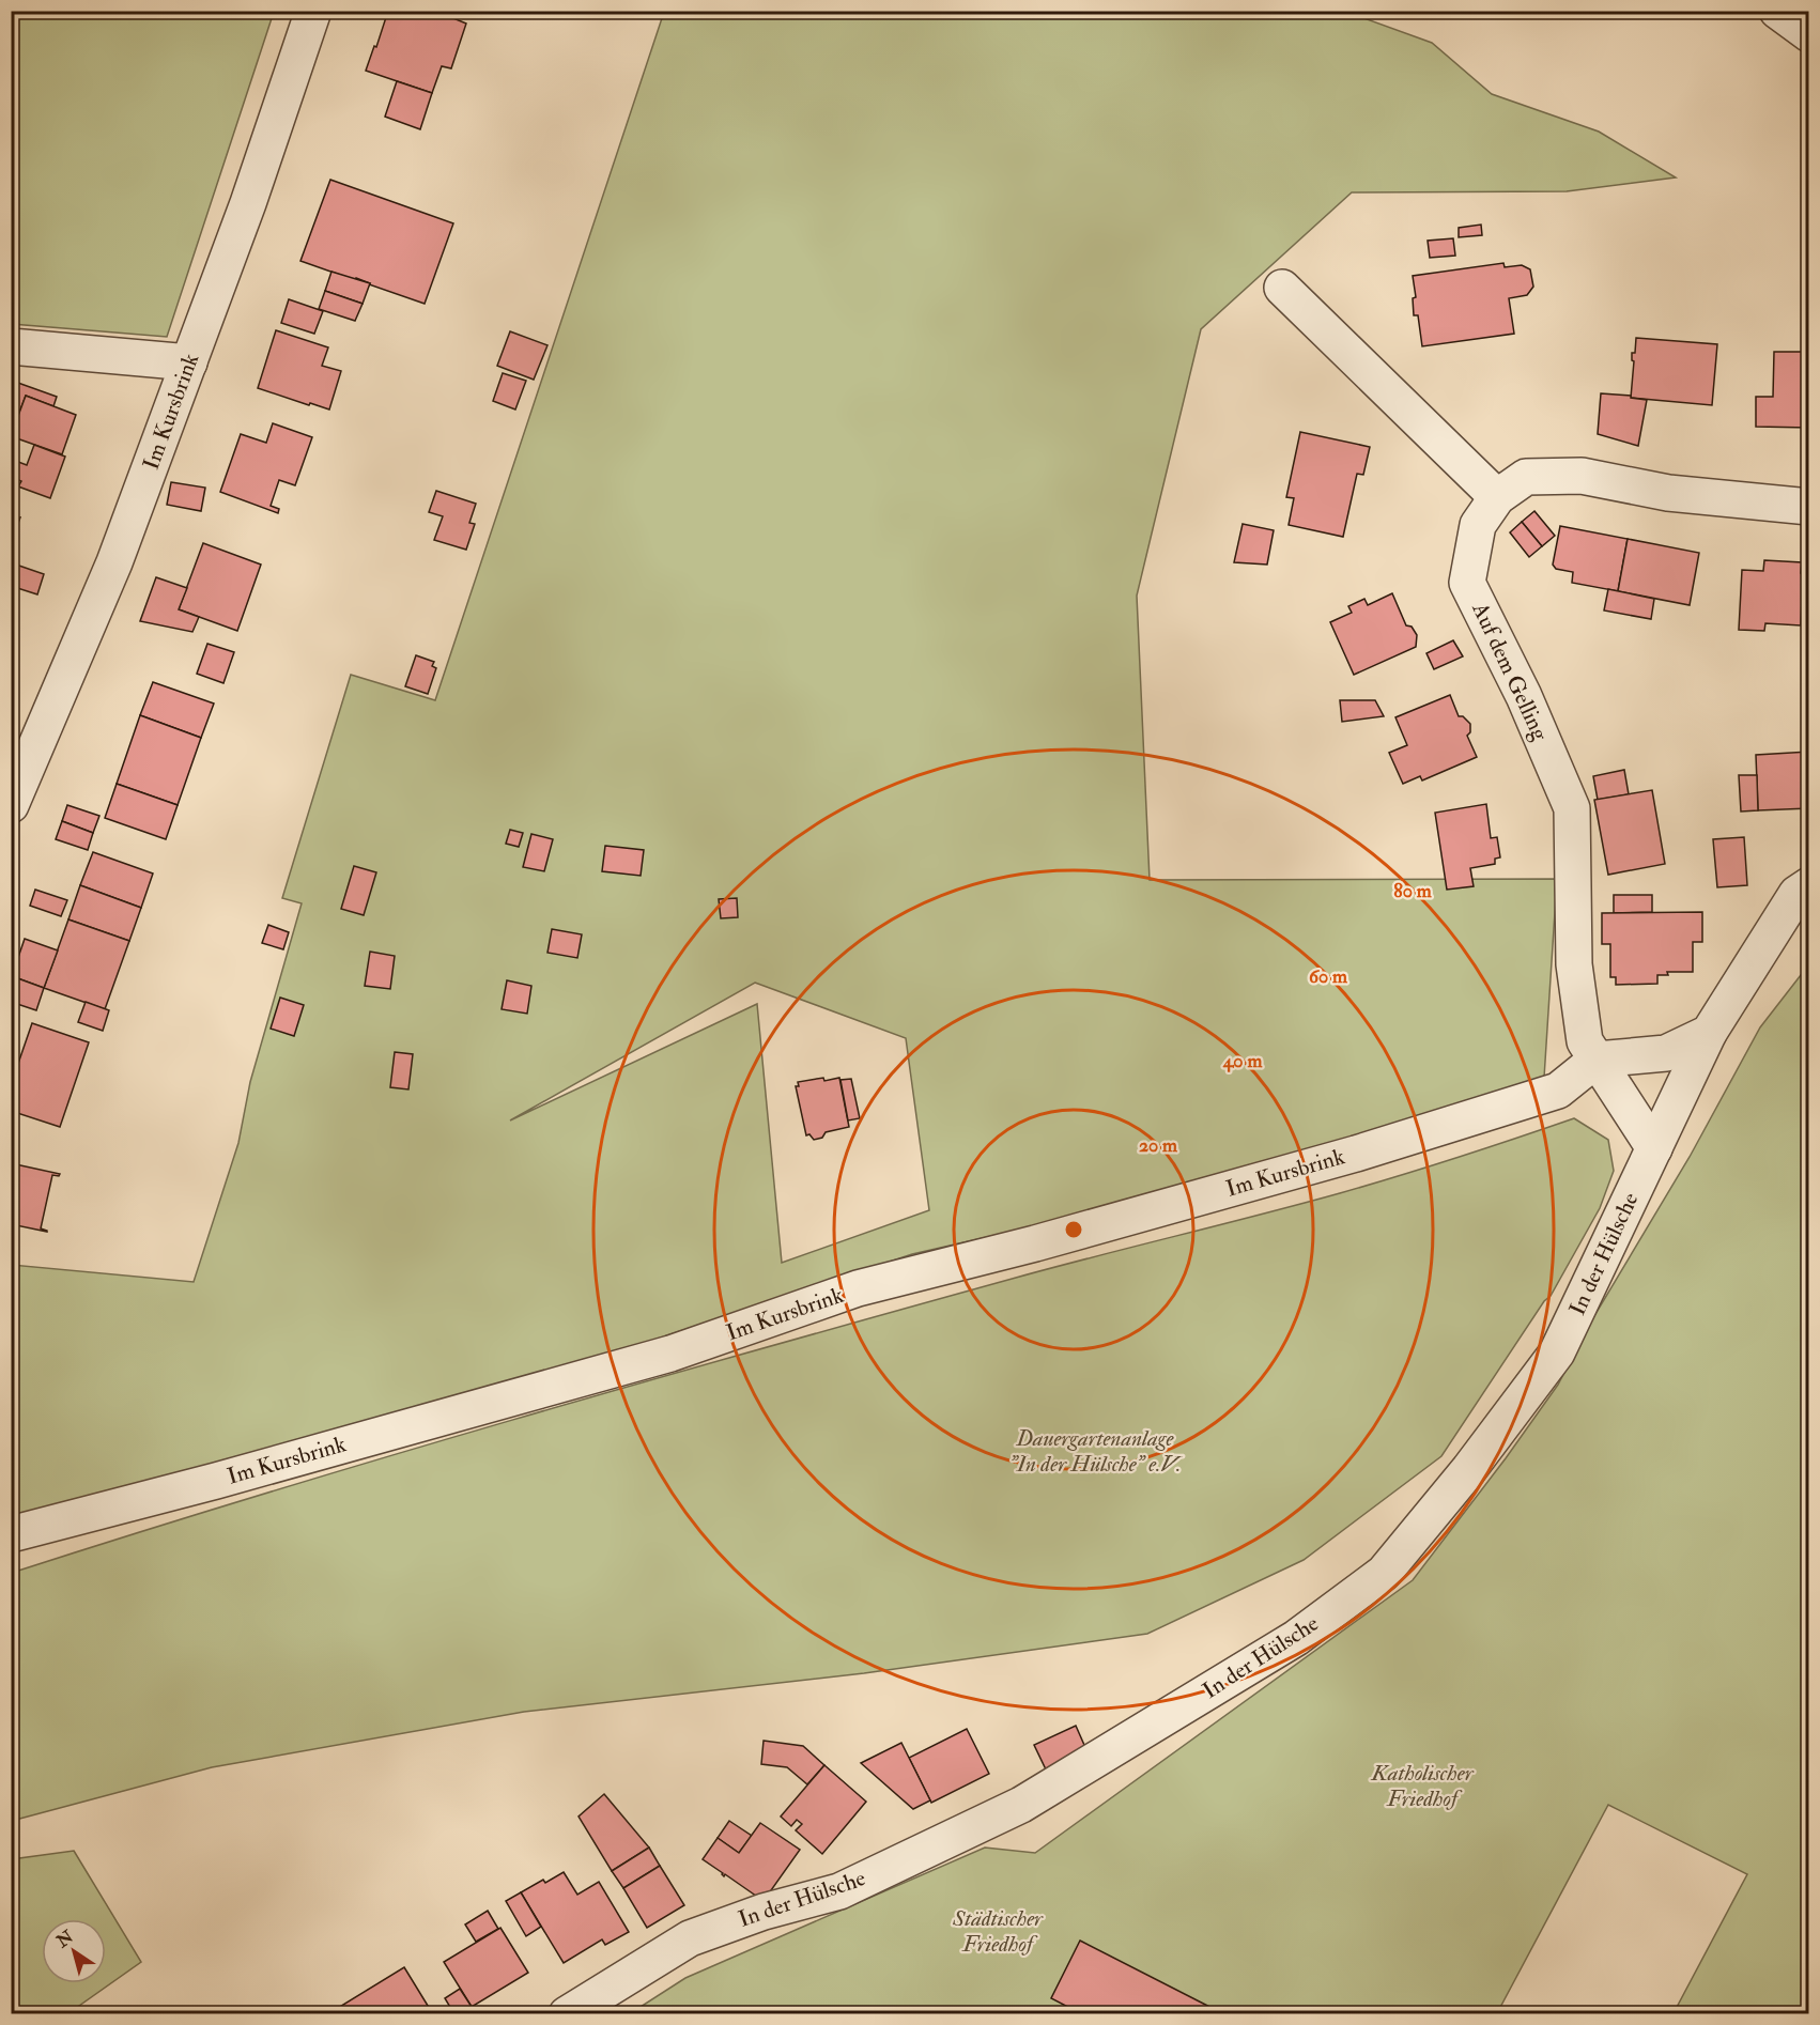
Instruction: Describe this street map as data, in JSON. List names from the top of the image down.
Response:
{
  "streets": {
    "street": ["Im Kursbrink", "Auf dem Gelling", "In der Hülsche"]
  },
  "crossings": [
    ["Im Kursbrink", "Auf dem Gelling"],
    ["Auf dem Gelling", "In der Hülsche"]
  ],
  "parks": ["Dauergartenanlage \"In der Hülsche\" e.V.", "Katholischer Friedhof", "Städtischer Friedhof"],
  "north": "top left",
  "rings": [
    "80 m",
    "60 m",
    "40 m",
    "20 m"
  ]
}
